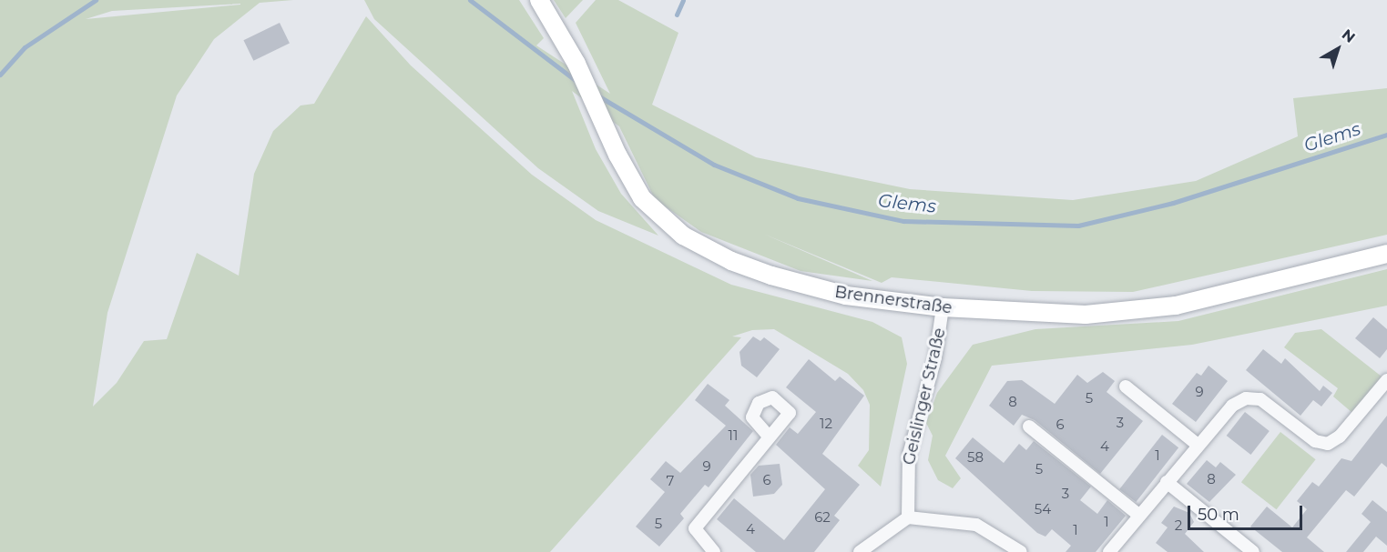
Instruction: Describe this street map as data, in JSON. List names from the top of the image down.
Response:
{
  "streets": {
    "main road": ["Brennerstraße"],
    "street": ["Geislinger Straße"]
  },
  "crossings": [
    ["Brennerstraße", "Geislinger Straße"]
  ],
  "water": ["Glems"],
  "house_numbers": [
    "9",
    "5",
    "8",
    "3",
    "12",
    "6",
    "11",
    "4",
    "1",
    "58",
    "9",
    "5",
    "8",
    "6",
    "7",
    "3",
    "54",
    "62",
    "1",
    "5",
    "2",
    "4",
    "1"
  ],
  "scale_bar": "50 m",
  "north": "top right"
}
